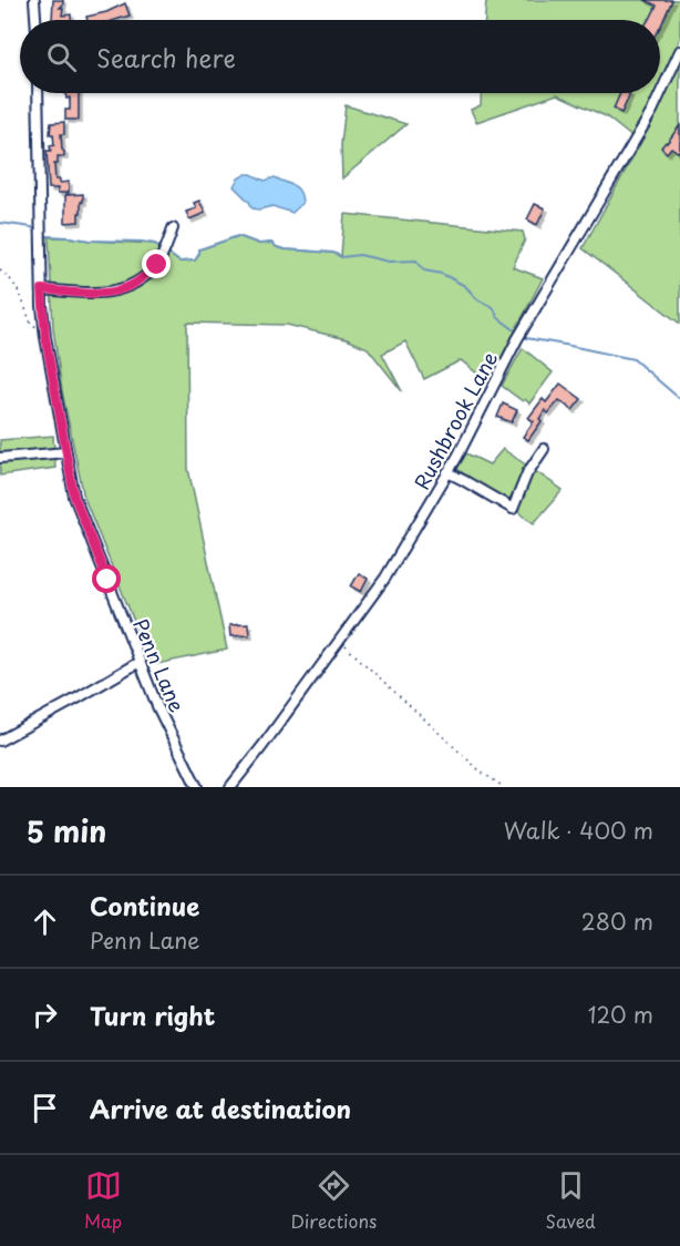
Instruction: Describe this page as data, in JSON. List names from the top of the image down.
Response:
{
  "streets": {
    "street": ["Rushbrook Lane", "Penn Lane"]
  },
  "page": {
    "search": "Search here",
    "heading": ["5 min", "Walk · 400 m"],
    "list": [
      ["Continue", "Penn Lane", "280 m"],
      ["Turn right", "120 m"],
      "Arrive at destination"
    ],
    "nav": ["Map", "Directions", "Saved"]
  }
}
